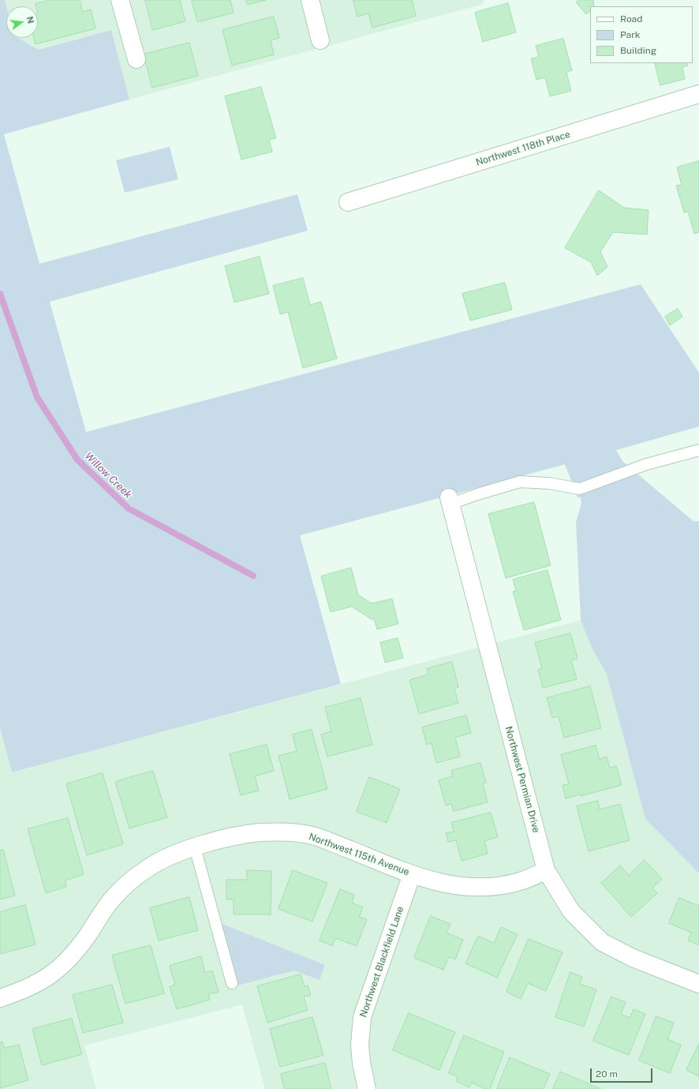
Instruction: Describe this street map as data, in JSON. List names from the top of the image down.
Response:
{
  "streets": {
    "street": [
      "Northwest 118th Place",
      "Northwest Permian Drive",
      "Northwest 115th Avenue",
      "Northwest Blackfield Lane"
    ]
  },
  "crossings": [
    ["Northwest Permian Drive", "Northwest 115th Avenue"],
    ["Northwest 115th Avenue", "Northwest Blackfield Lane"]
  ],
  "water": ["Willow Creek"],
  "legend": ["Road", "Park", "Building"],
  "scale_bar": "20 m",
  "north": "right"
}
